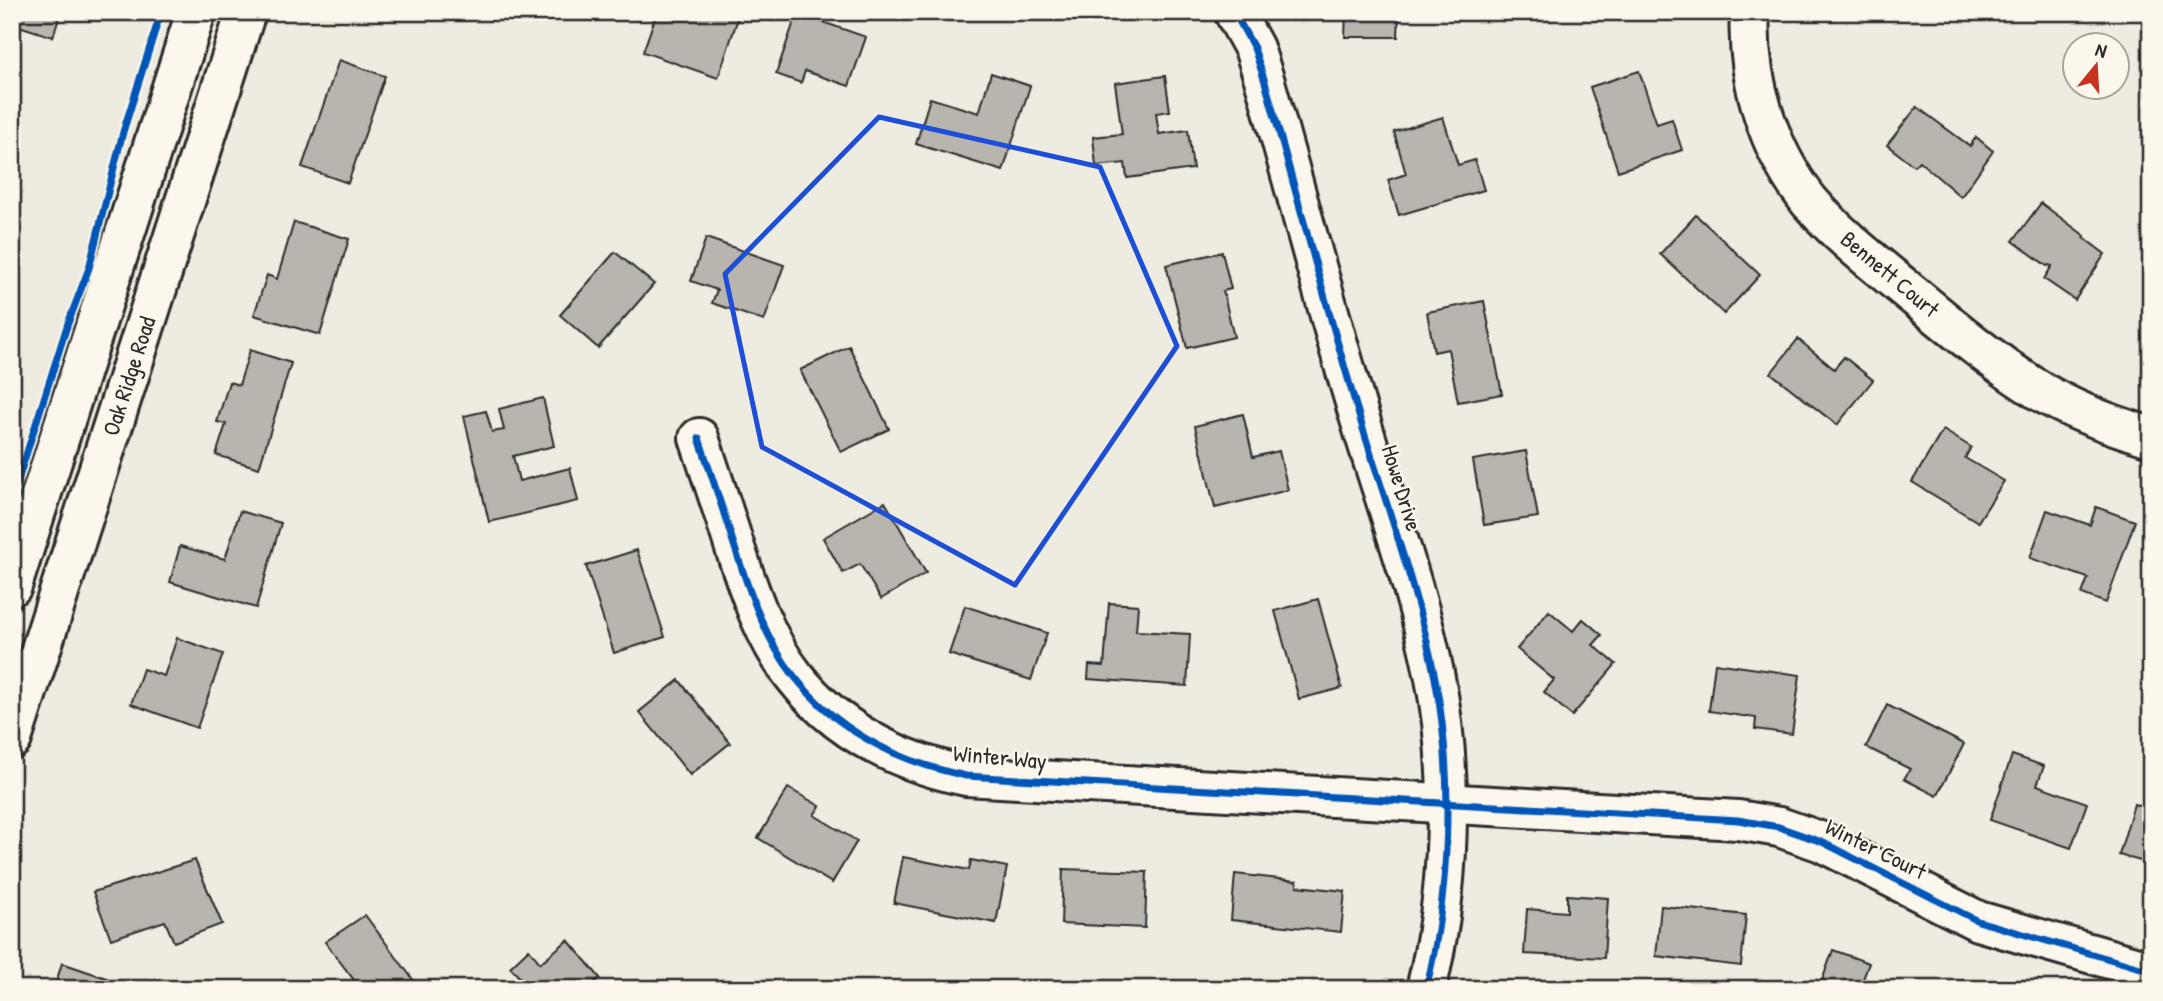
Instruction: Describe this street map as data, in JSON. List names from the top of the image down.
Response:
{
  "streets": {
    "street": [
      "Bennett Court",
      "Oak Ridge Road",
      "Howe Drive",
      "Winter Way",
      "Winter Court"
    ]
  },
  "crossings": [
    ["Howe Drive", "Winter Way"],
    ["Howe Drive", "Winter Court"],
    ["Winter Way", "Winter Court"]
  ],
  "north": "top"
}
